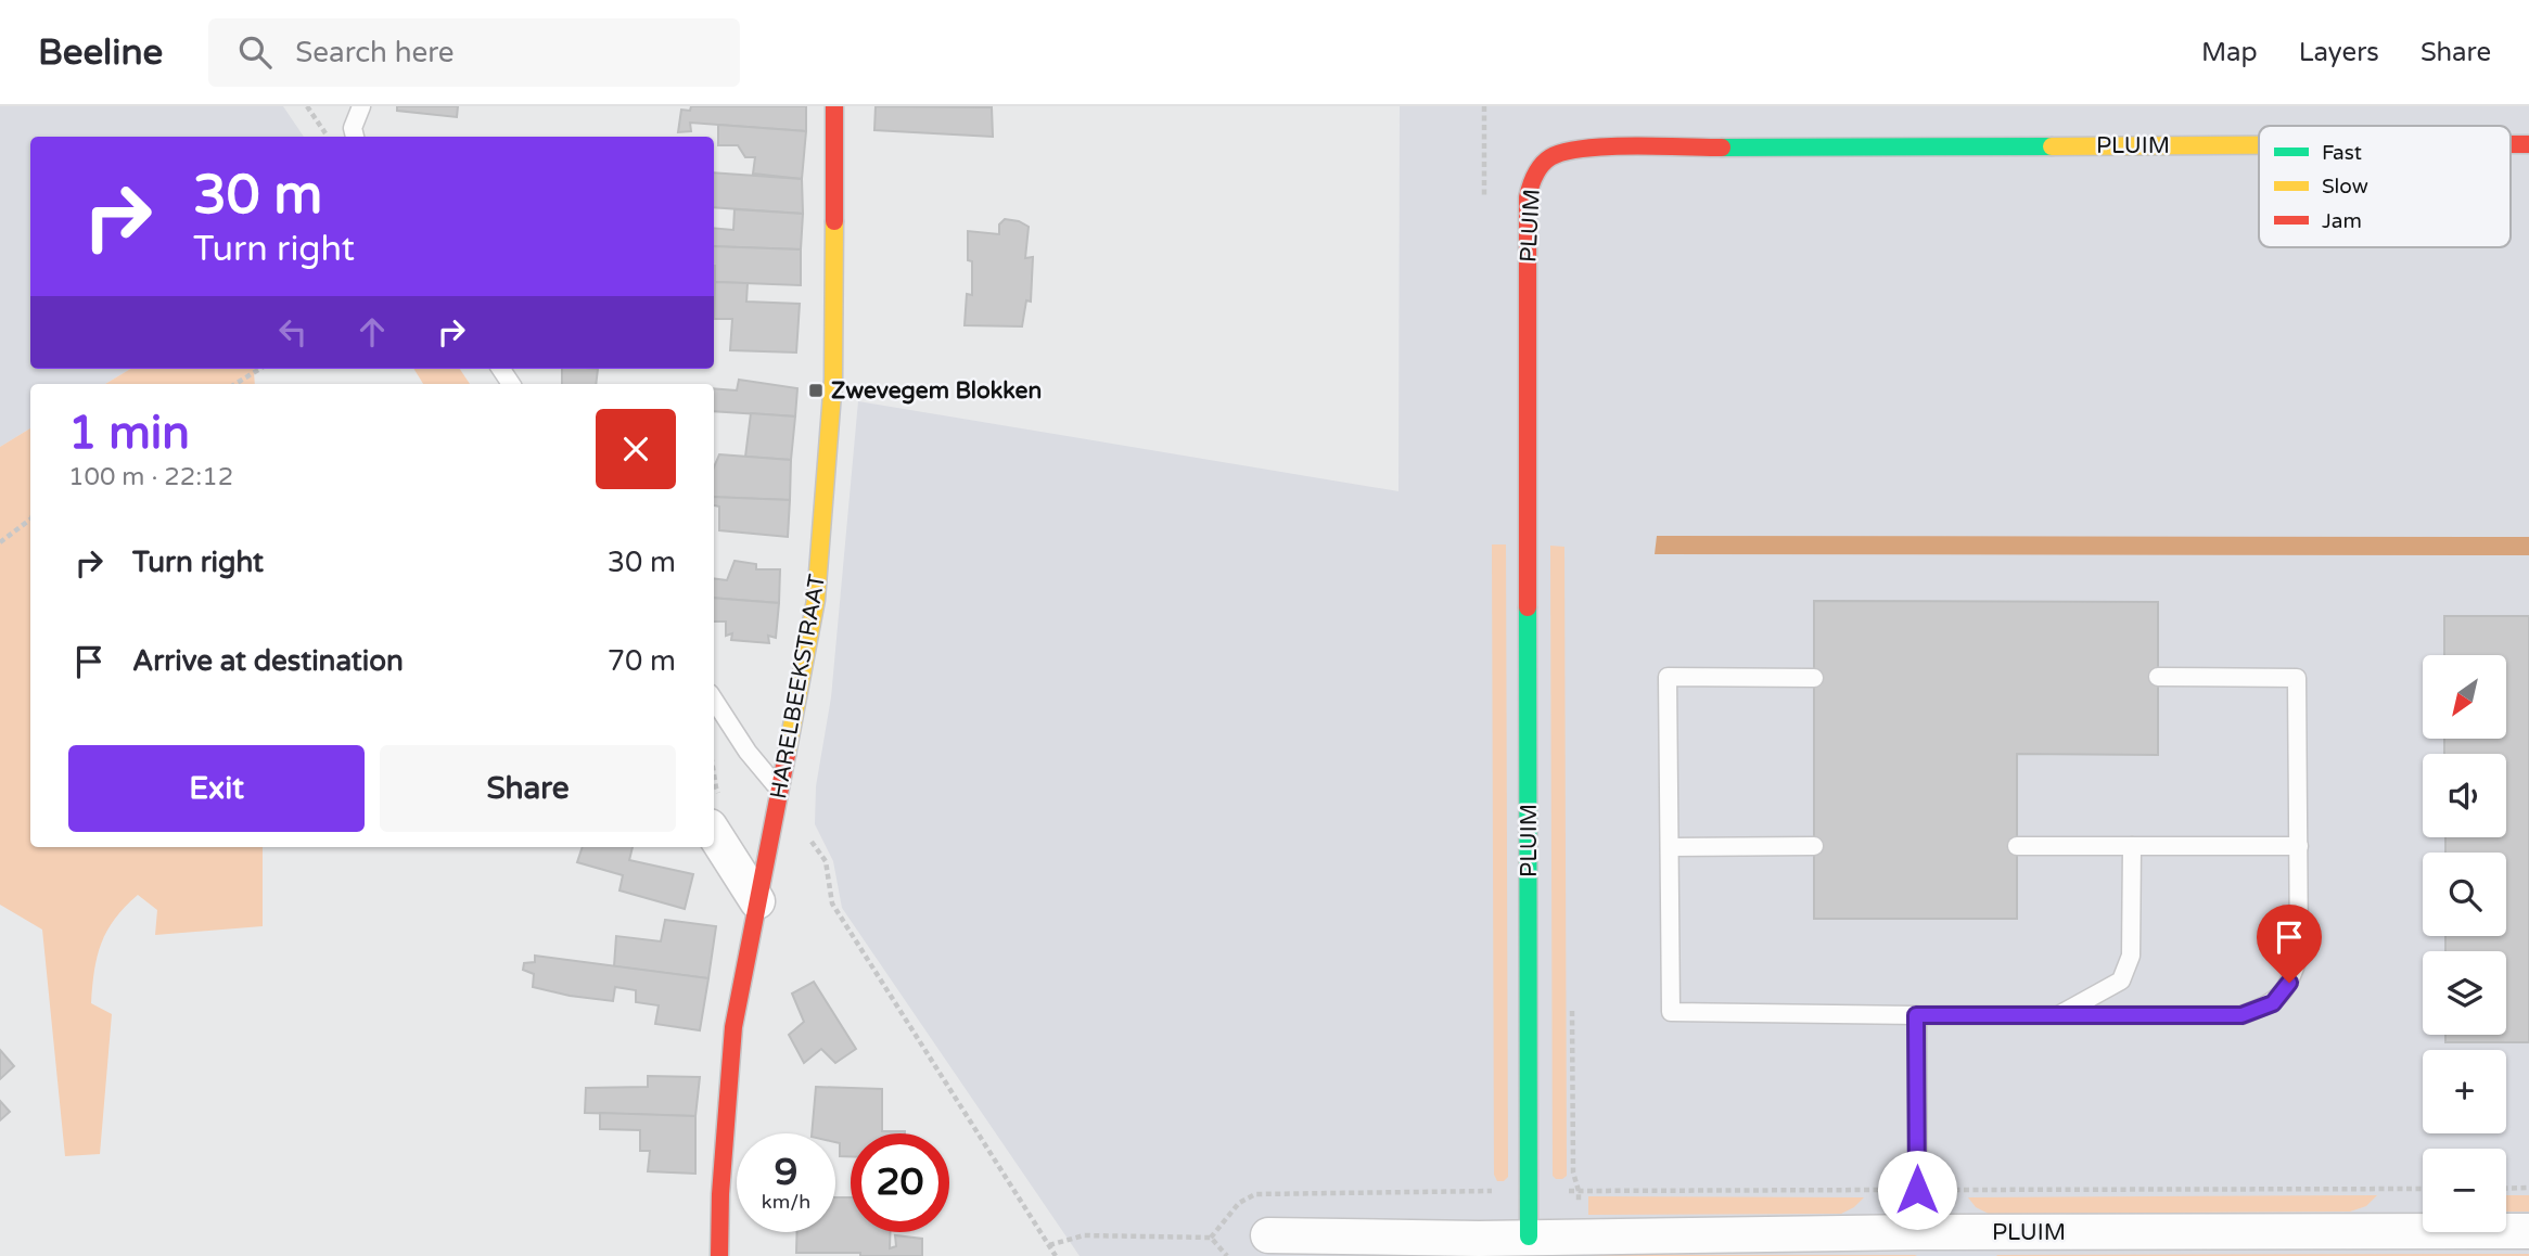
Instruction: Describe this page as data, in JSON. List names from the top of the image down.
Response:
{
  "streets": {
    "street": ["PLUIM", "HARELBEEKSTRAAT"]
  },
  "places": {
    "transit": ["Zwevegem Blokken"]
  },
  "legend": ["Fast", "Slow", "Jam"],
  "north": "bottom left",
  "page": {
    "header": "Beeline",
    "search": "Search here",
    "nav": ["Map", "Layers", "Share"],
    "turn": ["30 m", "Turn right"],
    "heading": ["1 min", "100 m · 22:12"],
    "list": [
      {
        "name": "Turn right",
        "value": "30 m"
      },
      {
        "name": "Arrive at destination",
        "value": "70 m"
      }
    ],
    "map_buttons": ["+", "−"],
    "buttons": ["Exit", "Share"],
    "speed": "9 km/h",
    "limit": "20"
  }
}
